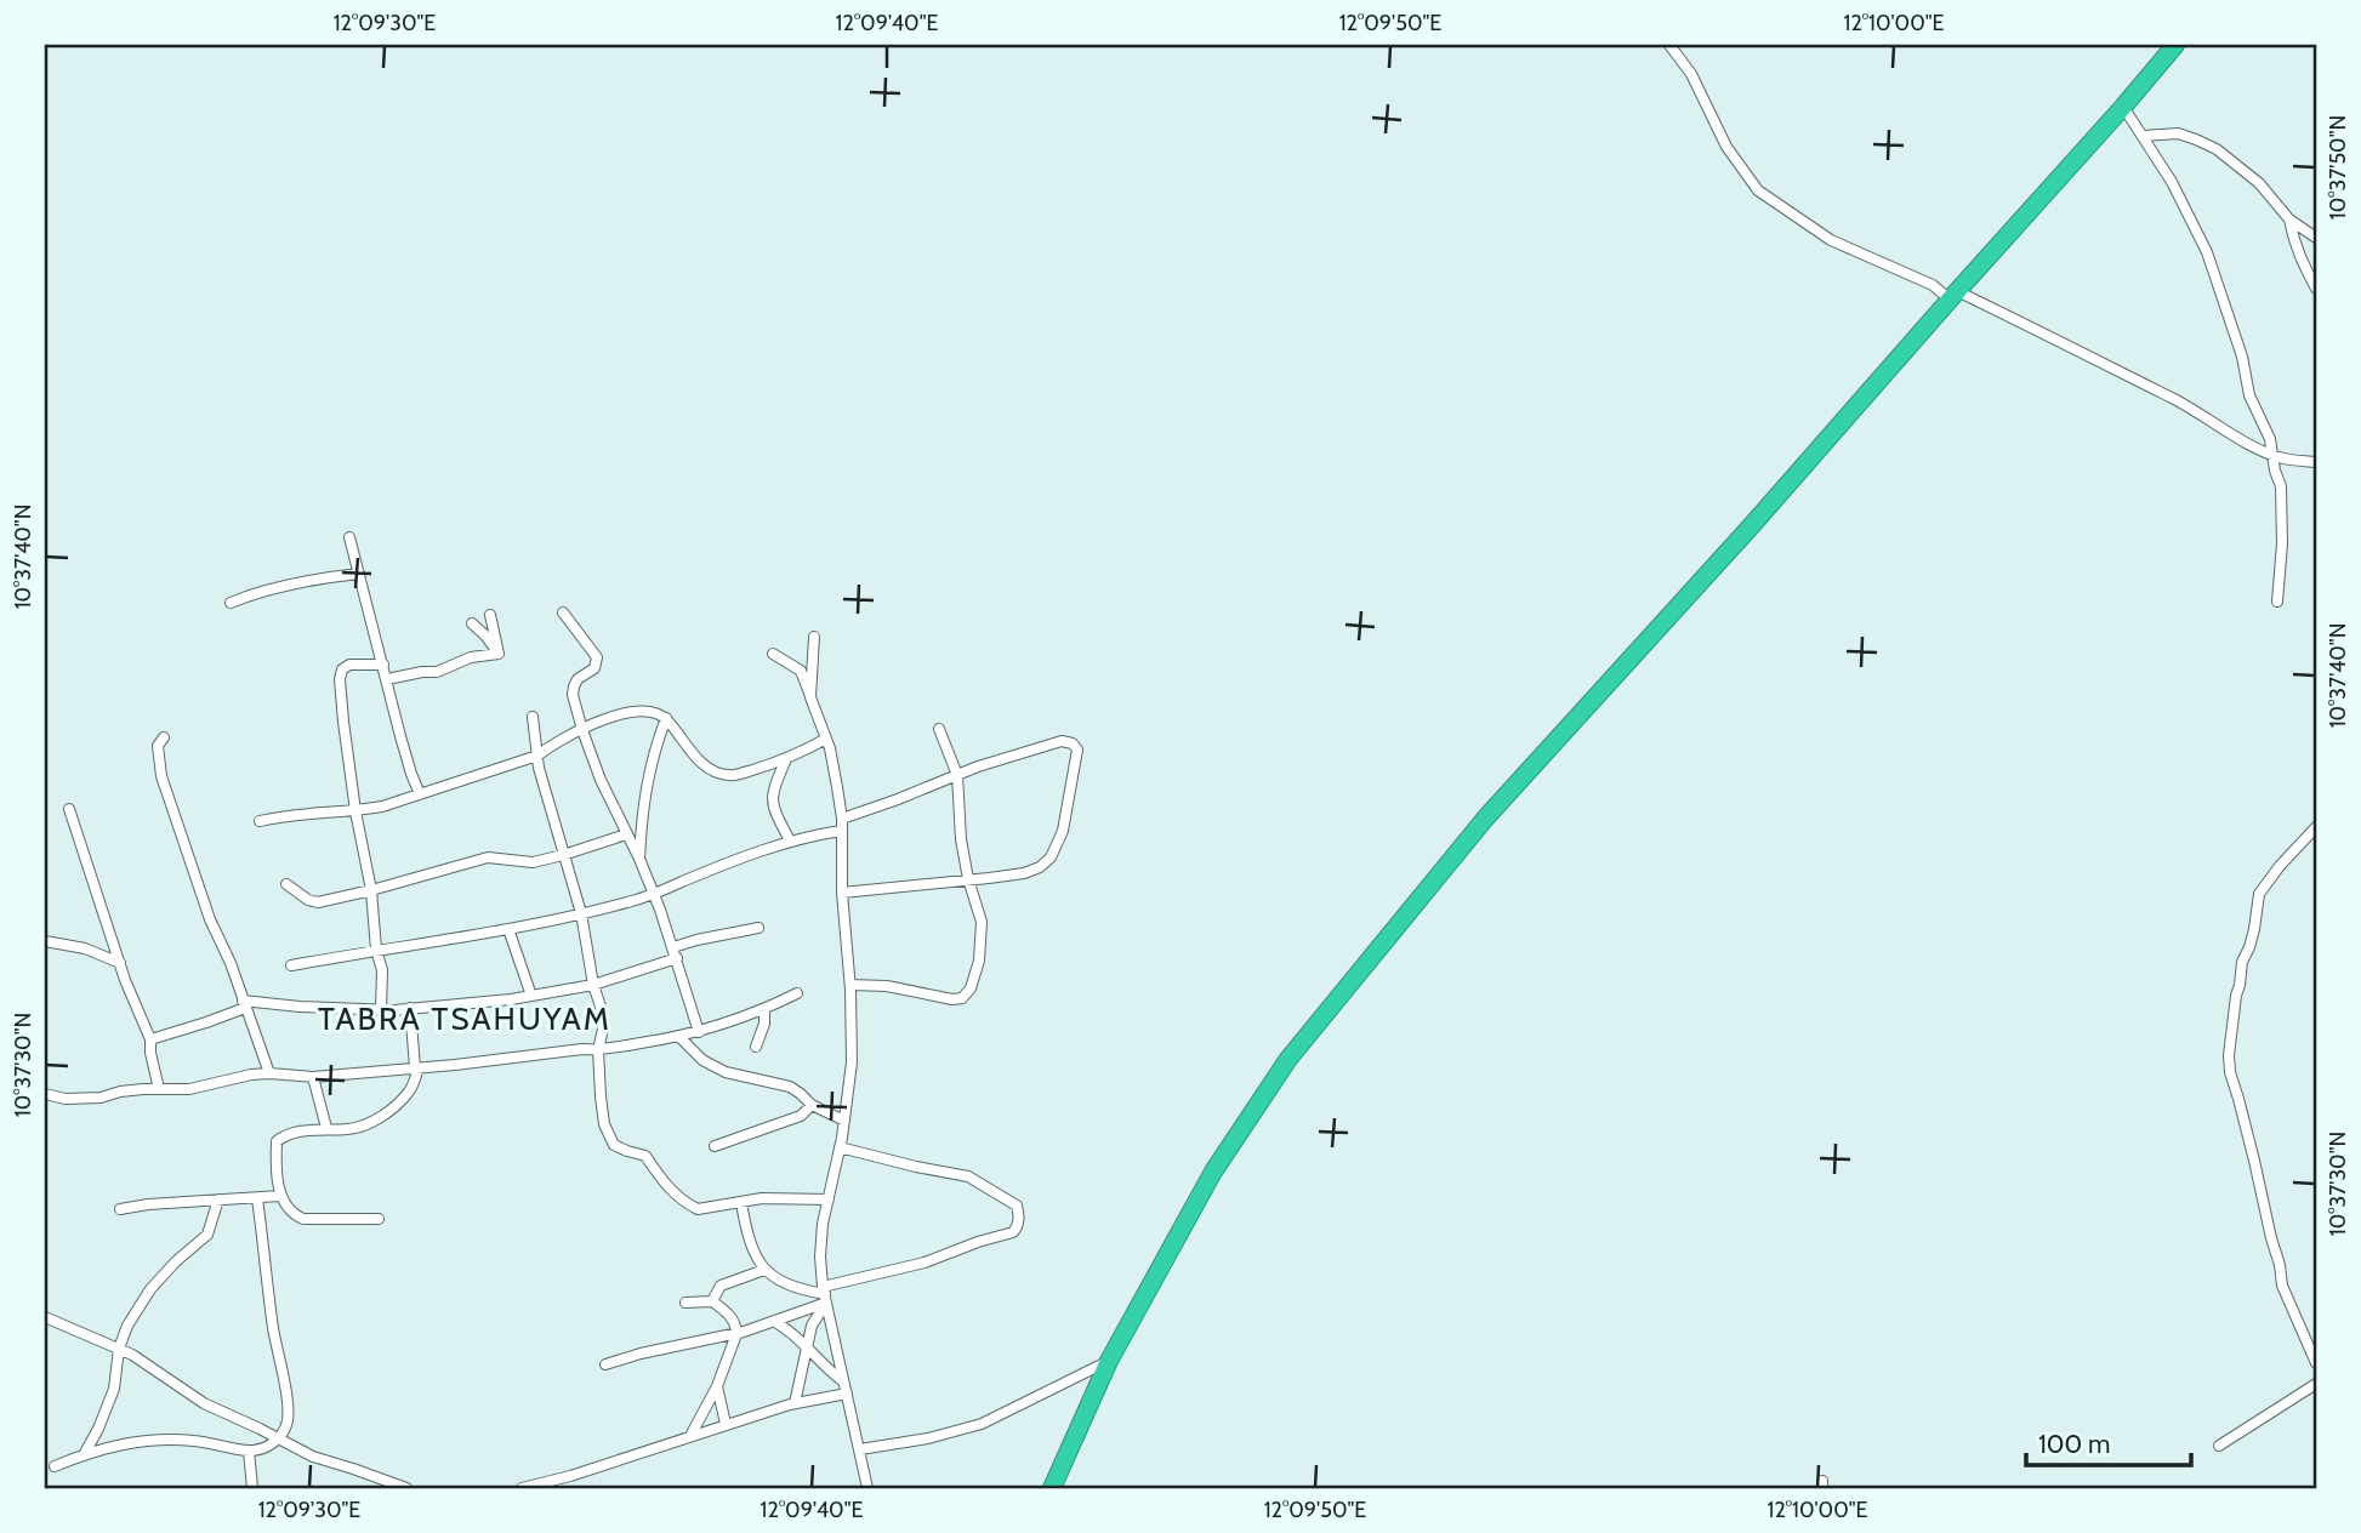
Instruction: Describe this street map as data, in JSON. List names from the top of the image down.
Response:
{
  "districts": ["TABRA TSAHUYAM"],
  "scale_bar": "100 m",
  "coordinates": [
    "12°09'30\"E",
    "12°09'40\"E",
    "12°09'50\"E",
    "12°10'00\"E",
    "10°37'50\"N",
    "10°37'40\"N",
    "10°37'30\"N"
  ]
}
